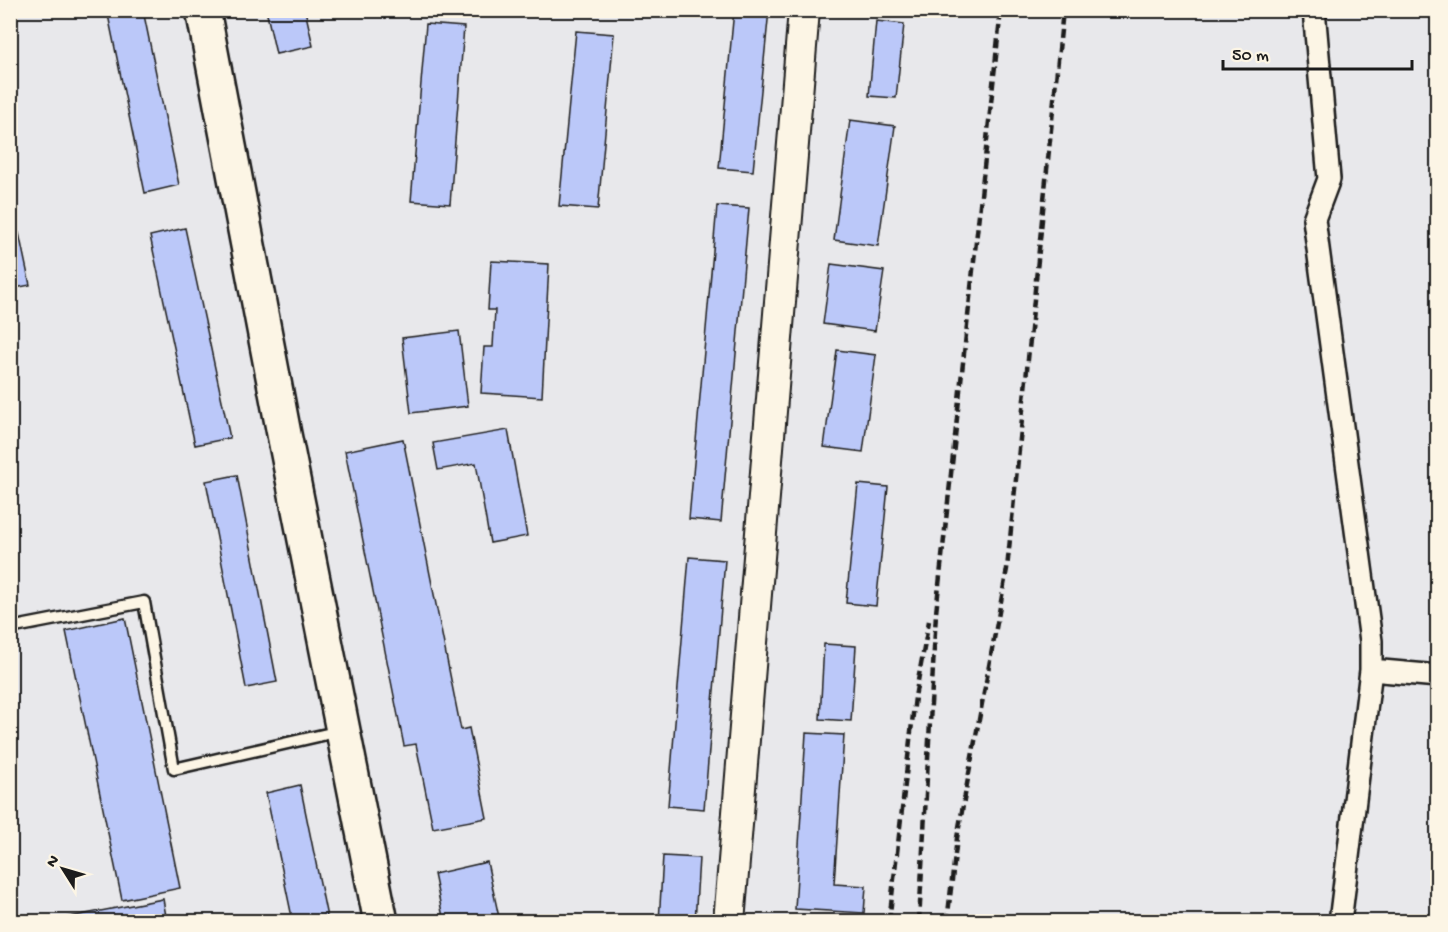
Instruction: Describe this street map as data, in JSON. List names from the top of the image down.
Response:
{
  "scale_bar": "50 m",
  "north": "top left"
}
